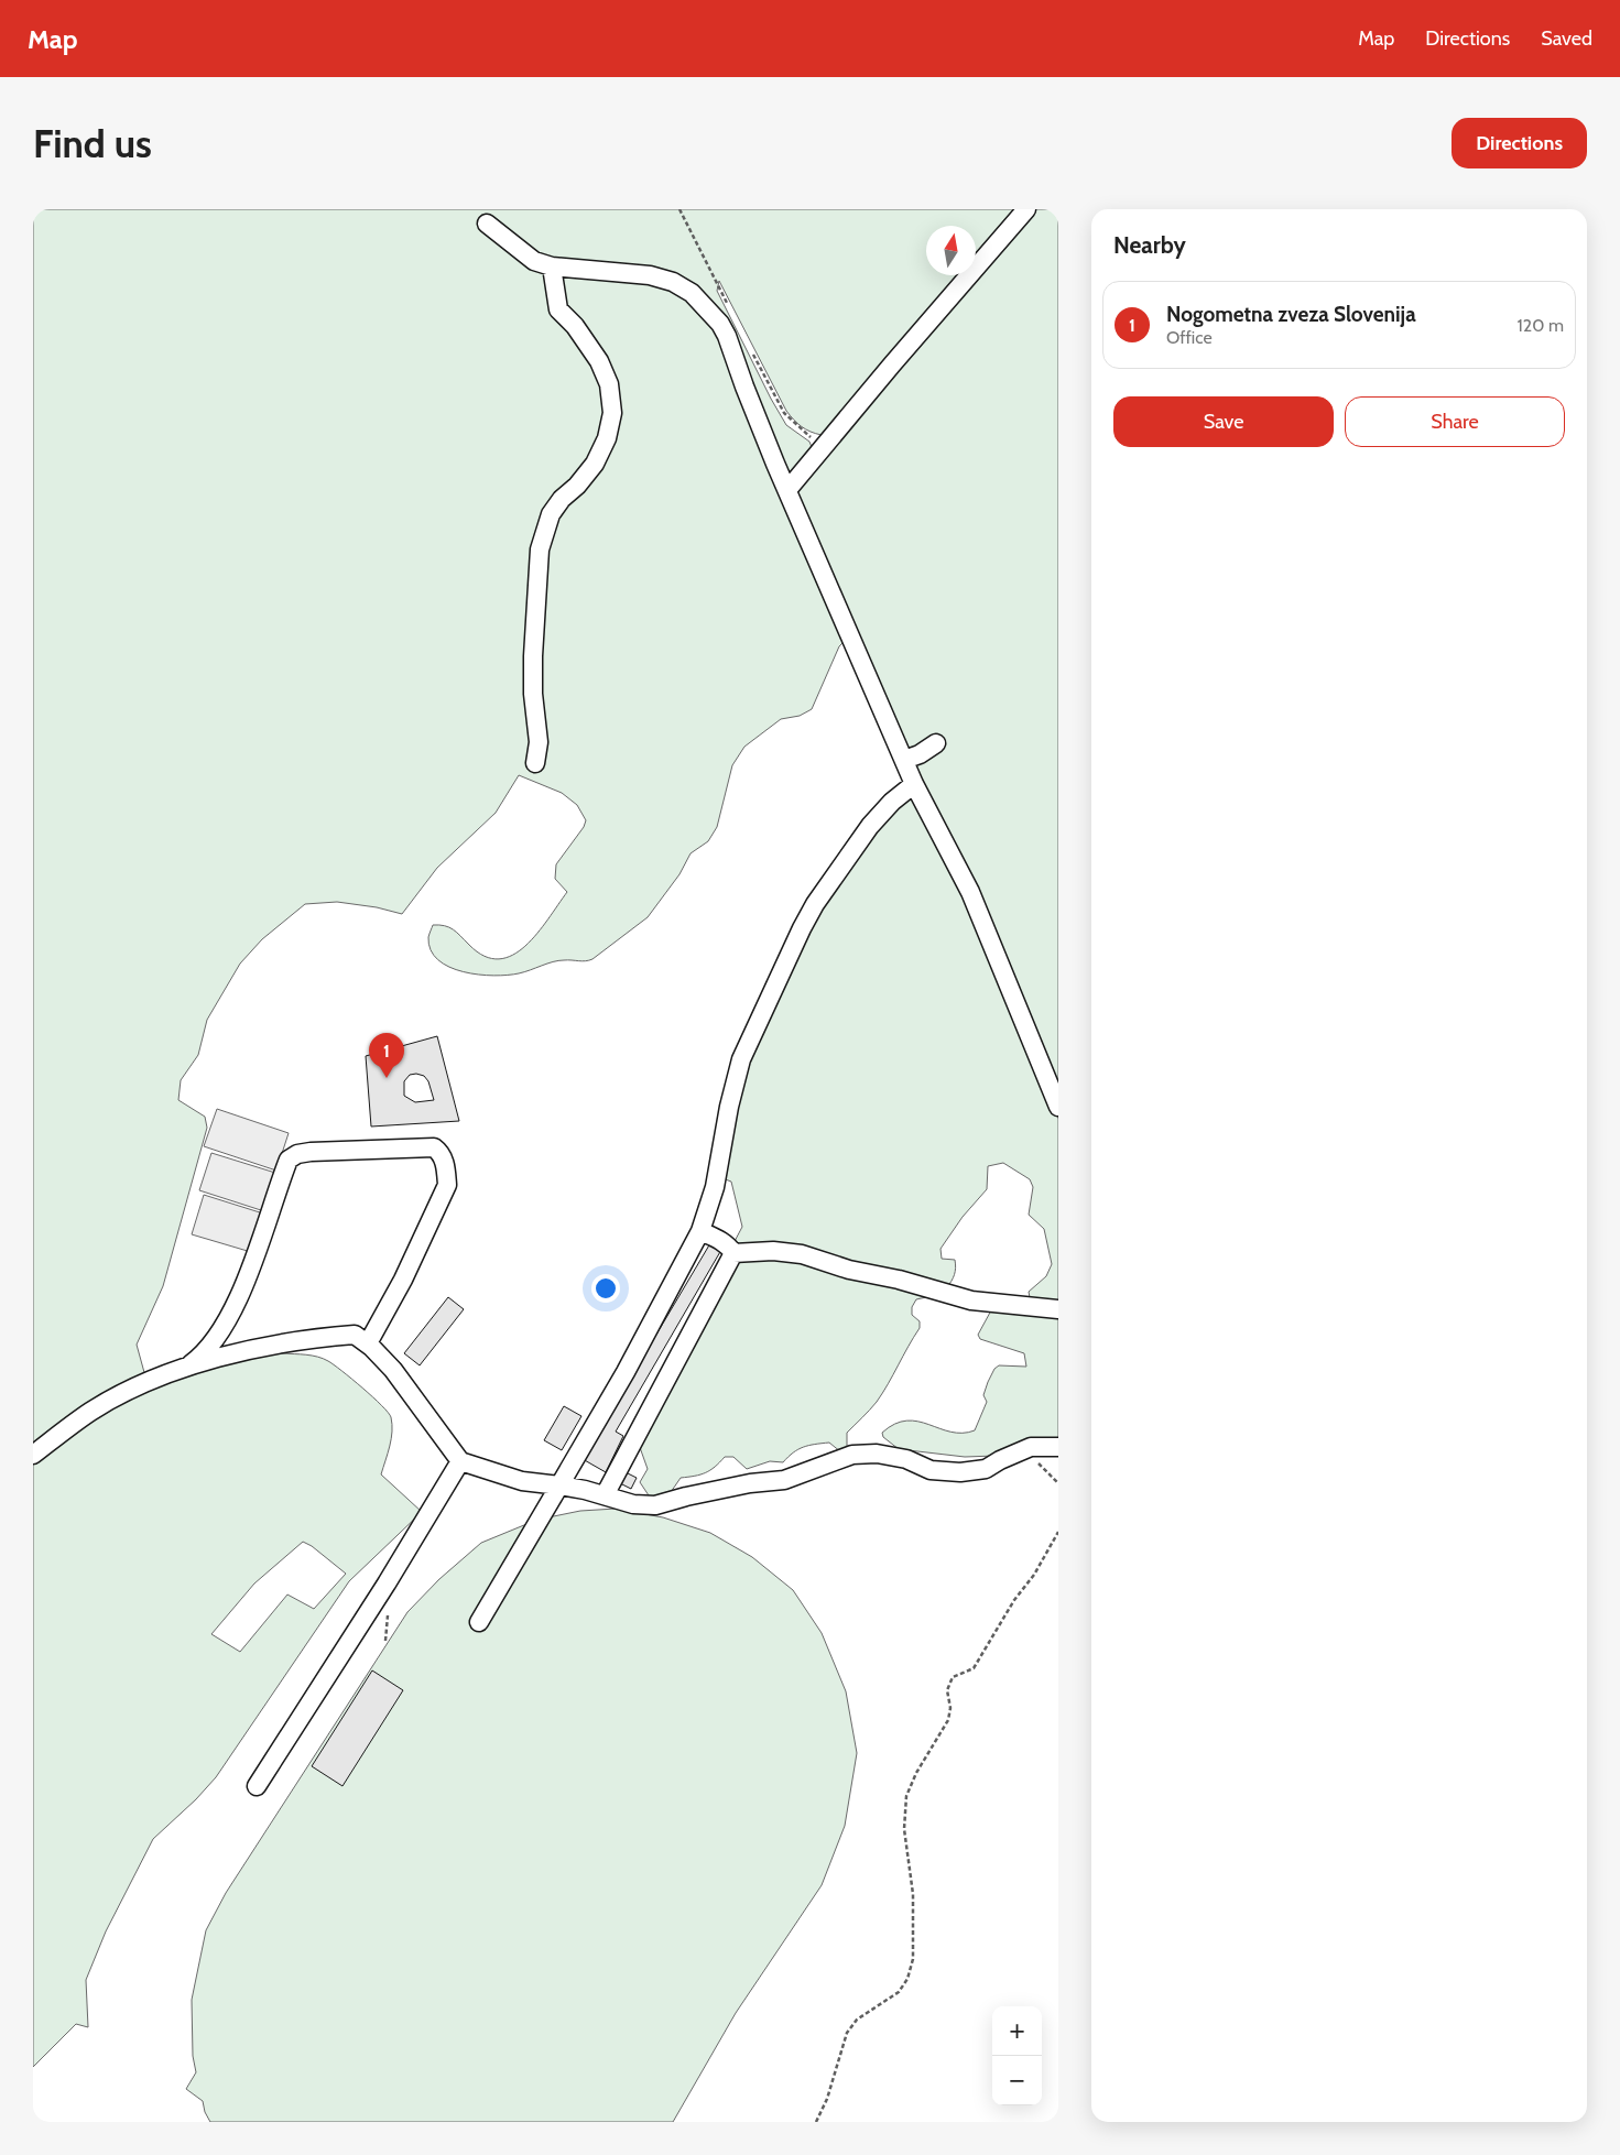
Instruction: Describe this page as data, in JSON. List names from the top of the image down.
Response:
{
  "north": "top",
  "page": {
    "header": "Map",
    "nav": ["Map", "Directions", "Saved"],
    "buttons": [
      "Directions",
      ["Save", "Share"]
    ],
    "title": "Find us",
    "heading": "Nearby",
    "list": [
      {
        "mark": "1",
        "name": "Nogometna zveza Slovenija",
        "note": "Office",
        "value": "120 m"
      }
    ],
    "pins": "1",
    "map_buttons": ["+", "−"]
  }
}
